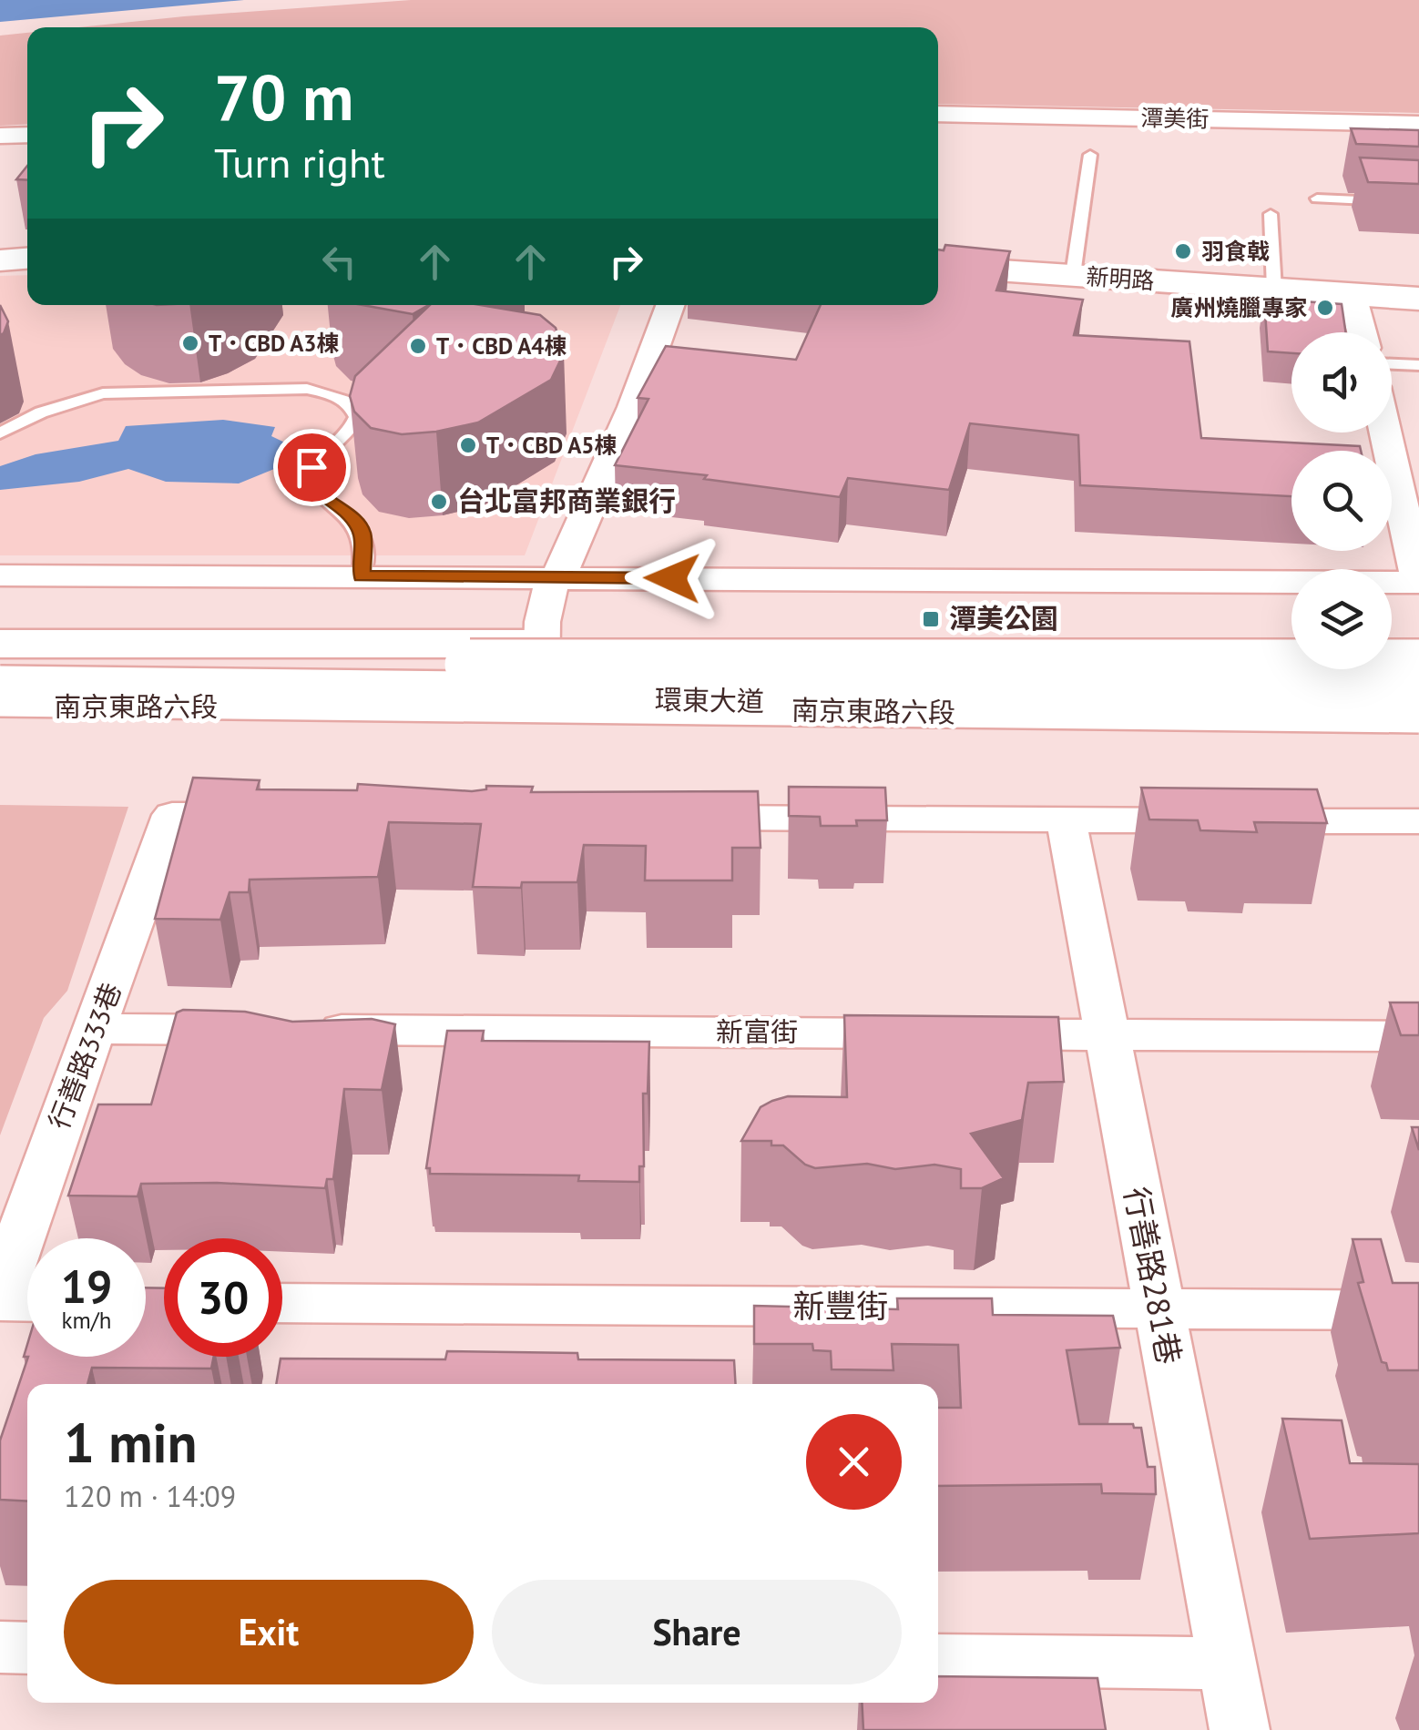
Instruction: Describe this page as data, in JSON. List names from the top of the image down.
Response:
{
  "streets": {
    "main road": ["新明路", "環東大道", "南京東路六段"],
    "street": [
      "潭美街",
      "新富街",
      "行善路333巷",
      "行善路281巷",
      "新豐街"
    ]
  },
  "crossings": [
    ["環東大道", "南京東路六段"],
    ["新富街", "行善路333巷"],
    ["新富街", "行善路281巷"],
    ["行善路281巷", "新豐街"]
  ],
  "places": {
    "other": [
      "羽食戟",
      "廣州燒臘專家",
      "T．CBD A3棟",
      "T．CBD A4棟",
      "T．CBD A5棟",
      "台北富邦商業銀行"
    ],
    "transit": ["潭美公園"]
  },
  "page": {
    "turn": ["70 m", "Turn right"],
    "speed": "19 km/h",
    "limit": "30",
    "heading": ["1 min", "120 m · 14:09"],
    "buttons": ["Exit", "Share"]
  }
}
